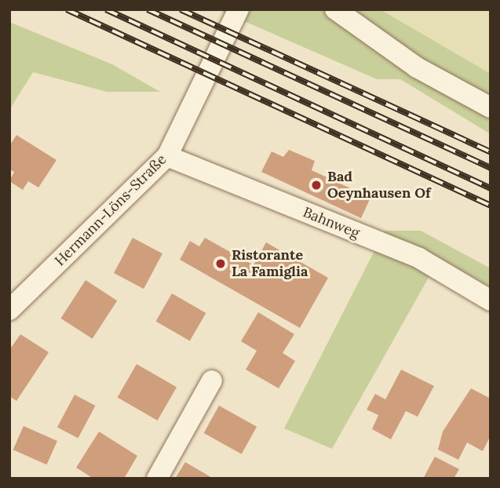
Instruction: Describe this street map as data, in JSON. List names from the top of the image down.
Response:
{
  "streets": {
    "street": ["Hermann-Löns-Straße", "Bahnweg"]
  },
  "crossings": [
    ["Hermann-Löns-Straße", "Bahnweg"]
  ],
  "places": ["Bad Oeynhausen Of", "Ristorante La Famiglia"]
}
